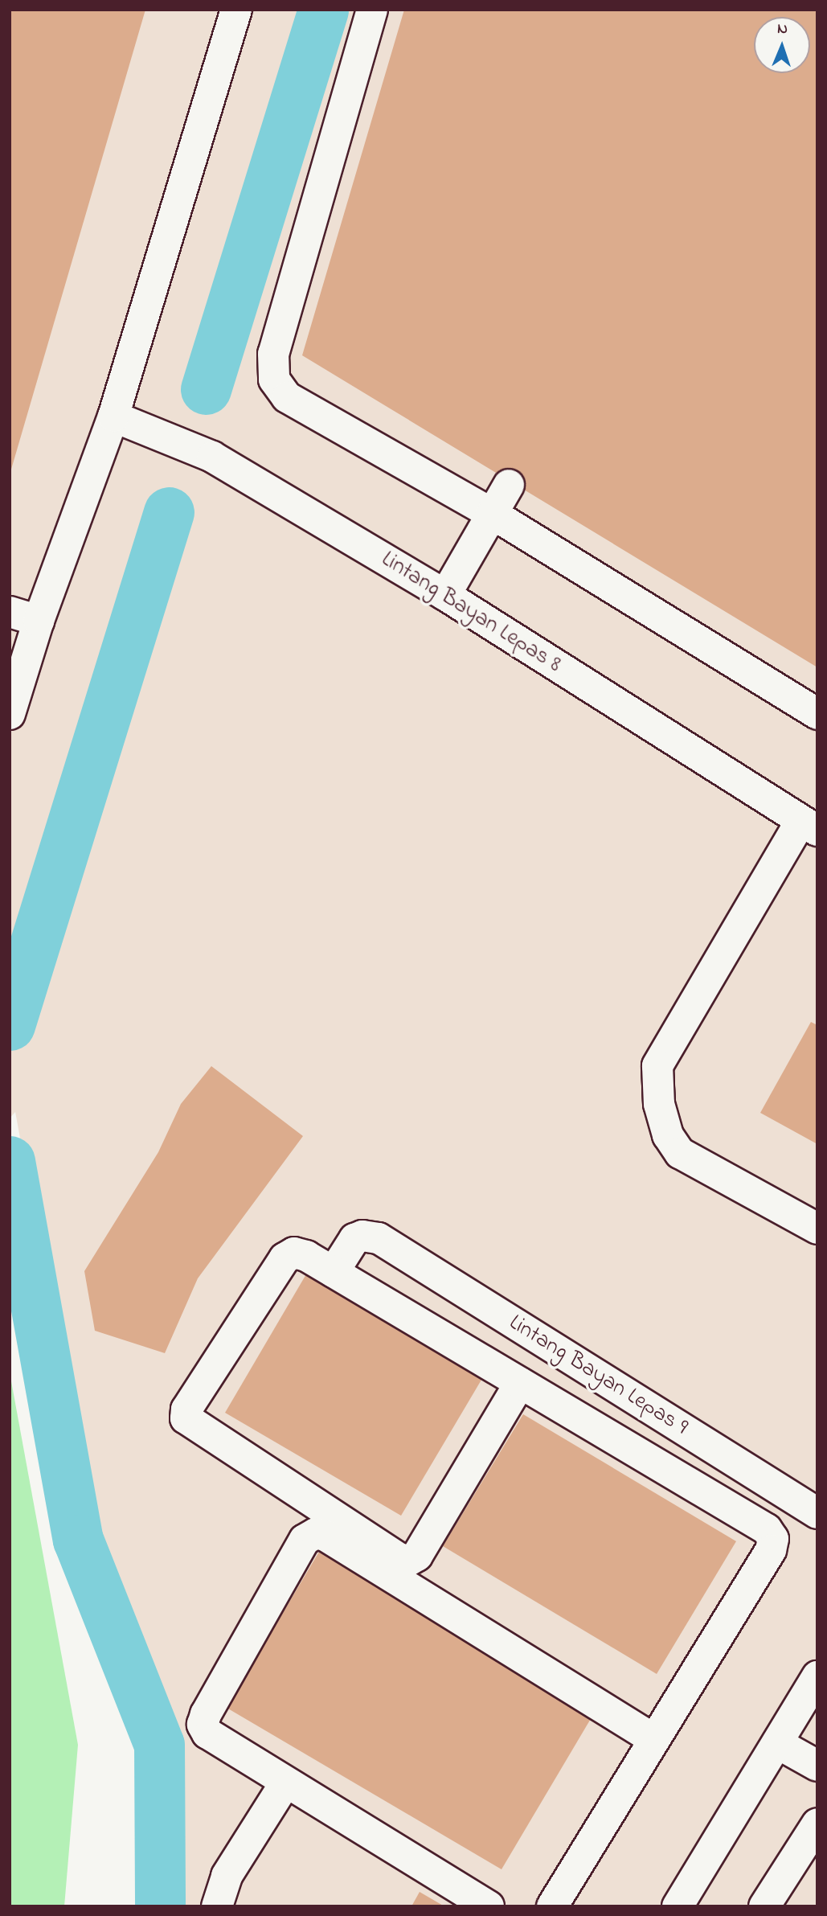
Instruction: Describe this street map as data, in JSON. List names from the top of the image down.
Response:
{
  "streets": {
    "street": ["Lintang Bayan Lepas 8", "Lintang Bayan Lepas 9"]
  },
  "north": "top"
}
